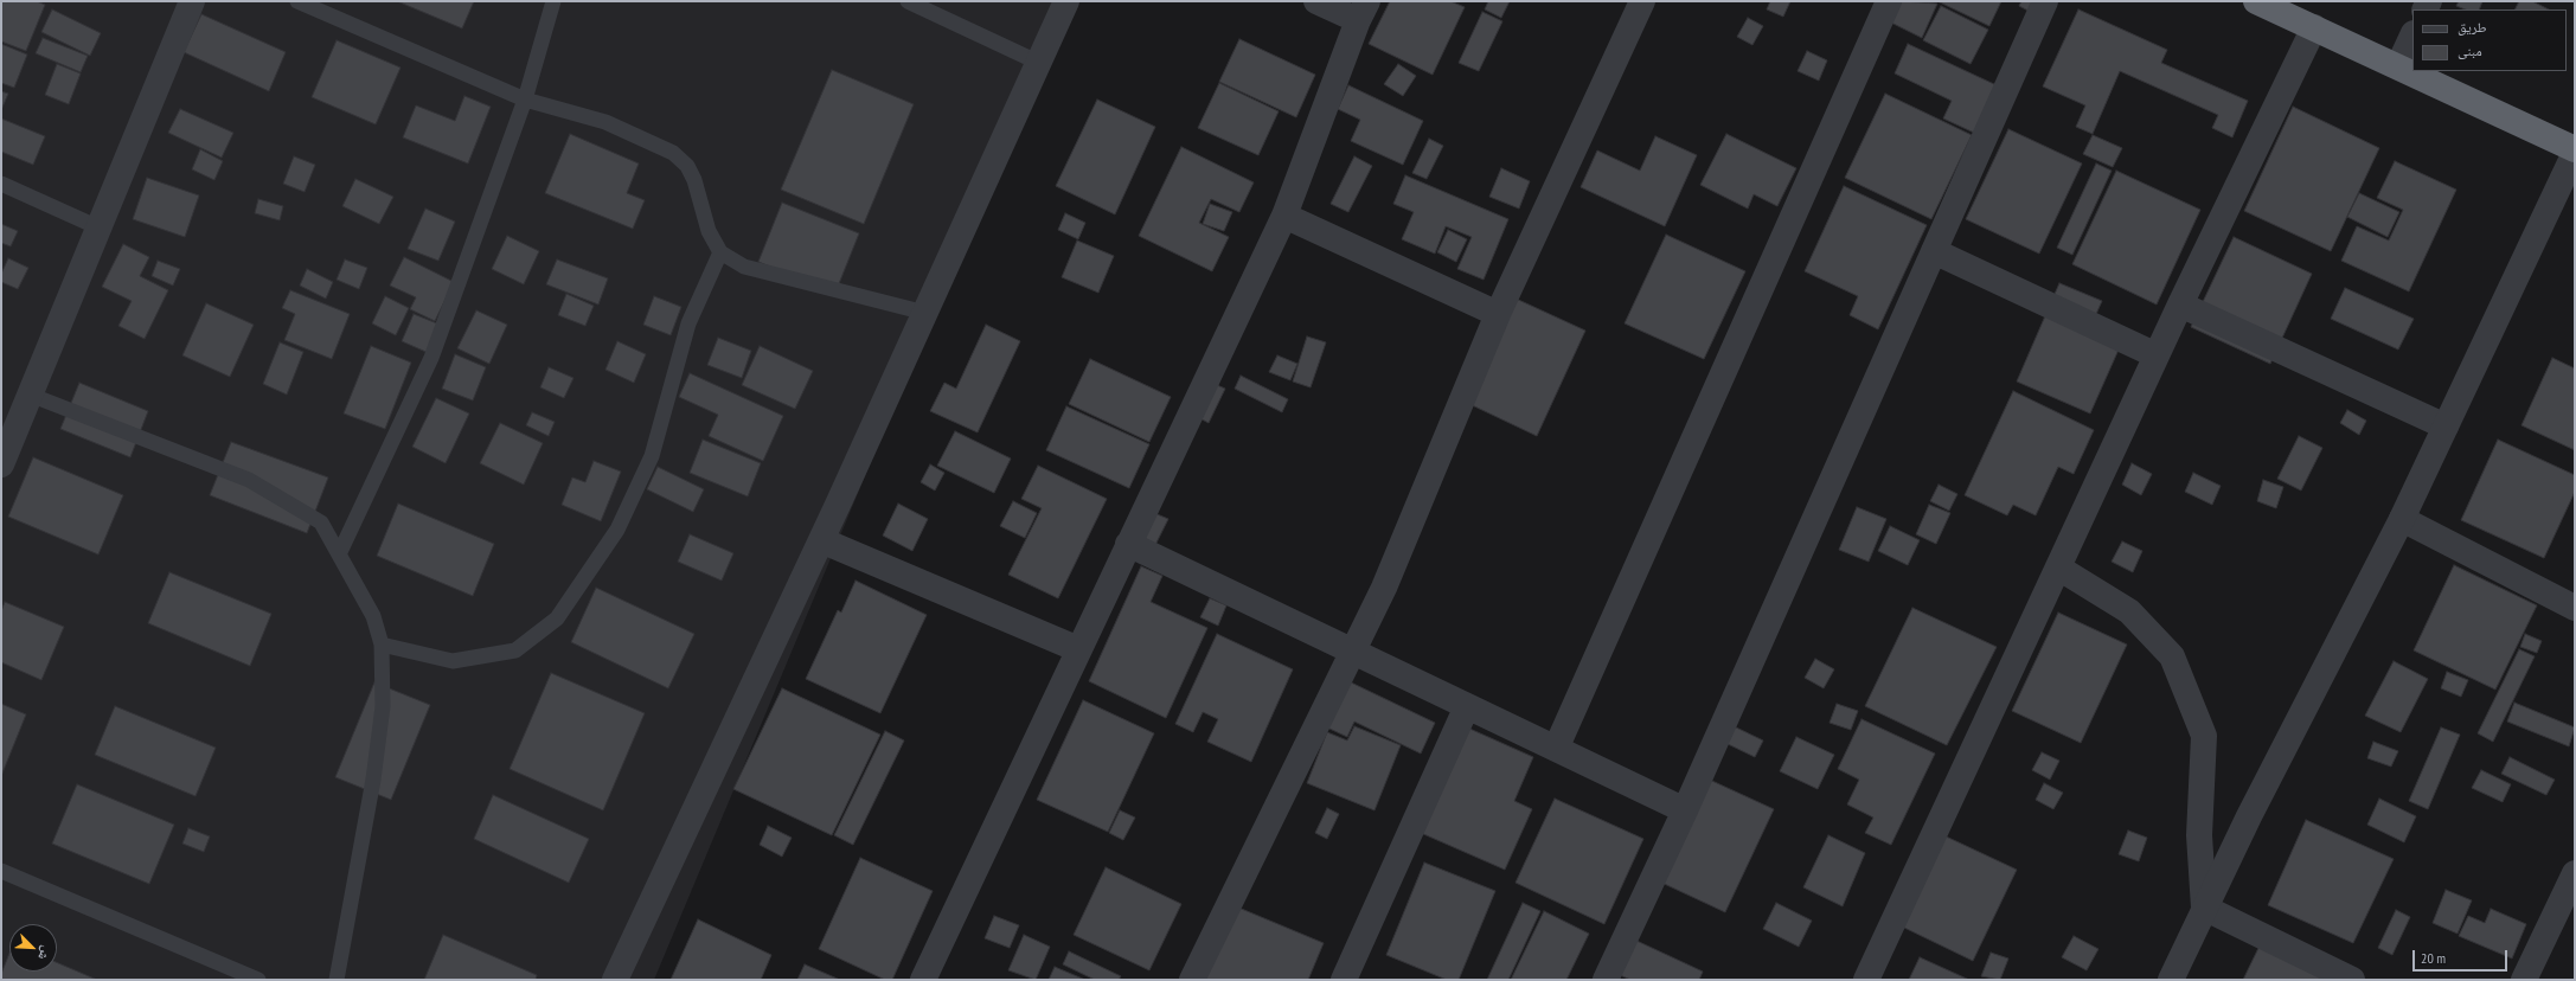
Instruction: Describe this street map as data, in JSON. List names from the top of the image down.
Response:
{
  "legend": ["طريق", "مبنى"],
  "scale_bar": "20 m",
  "north": "bottom right"
}
